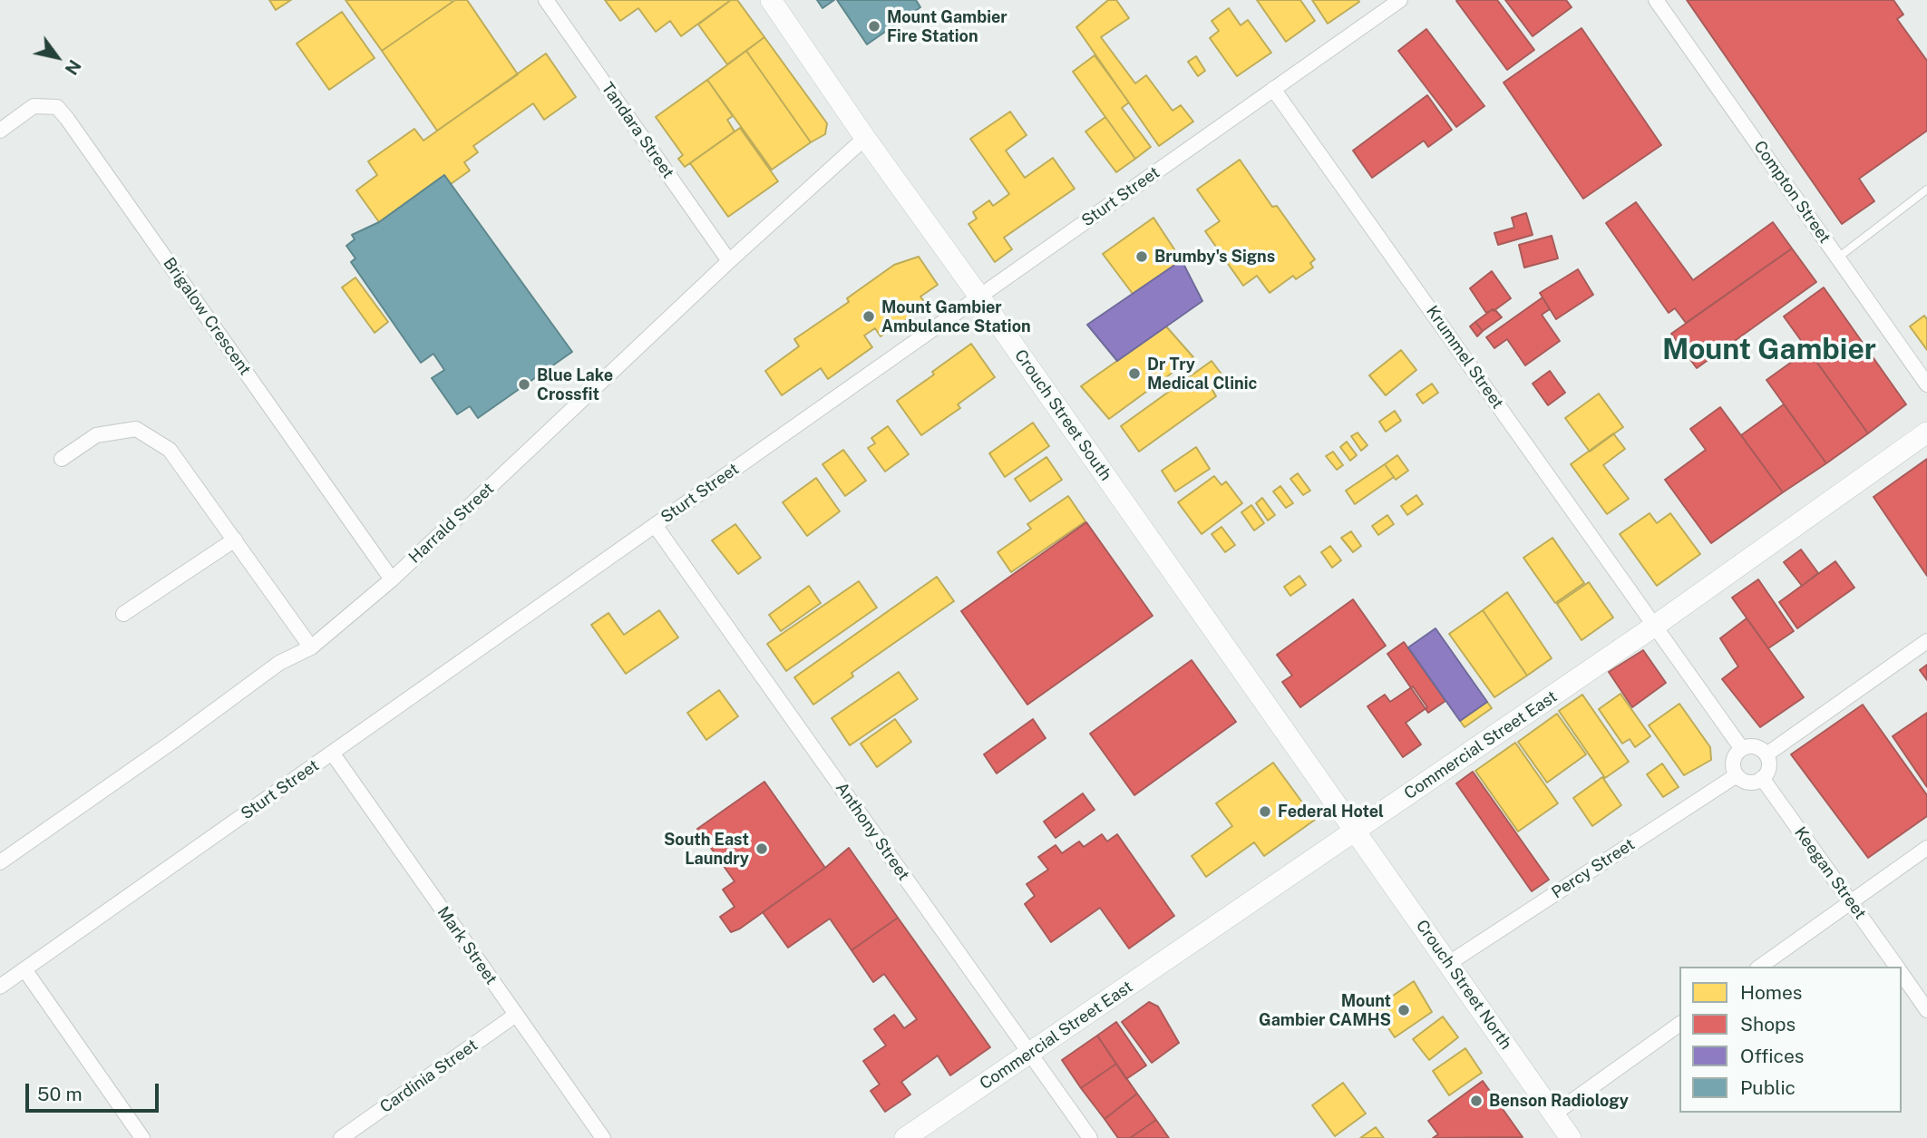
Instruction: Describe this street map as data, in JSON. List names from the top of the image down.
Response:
{
  "streets": {
    "street": [
      "Tandara Street",
      "Compton Street",
      "Sturt Street",
      "Brigalow Crescent",
      "Krummel Street",
      "Crouch Street South",
      "Harrald Street",
      "Commercial Street East",
      "Anthony Street",
      "Percy Street",
      "Keegan Street",
      "Mark Street",
      "Crouch Street North",
      "Cardinia Street"
    ]
  },
  "crossings": [
    ["Tandara Street", "Harrald Street"],
    ["Sturt Street", "Krummel Street"],
    ["Sturt Street", "Crouch Street South"],
    ["Sturt Street", "Anthony Street"],
    ["Sturt Street", "Mark Street"],
    ["Brigalow Crescent", "Harrald Street"],
    ["Krummel Street", "Commercial Street East"],
    ["Crouch Street South", "Harrald Street"],
    ["Crouch Street South", "Commercial Street East"],
    ["Crouch Street South", "Crouch Street North"],
    ["Commercial Street East", "Anthony Street"],
    ["Commercial Street East", "Crouch Street North"],
    ["Percy Street", "Keegan Street"],
    ["Percy Street", "Crouch Street North"],
    ["Mark Street", "Cardinia Street"]
  ],
  "districts": ["Mount Gambier"],
  "places": [
    "Mount Gambier Fire Station",
    "Brumby's Signs",
    "Mount Gambier Ambulance Station",
    "Dr Try Medical Clinic",
    "Blue Lake Crossfit",
    "Federal Hotel",
    "South East Laundry",
    "Mount Gambier CAMHS",
    "Benson Radiology"
  ],
  "legend": [
    "Homes",
    "Shops",
    "Offices",
    "Public"
  ],
  "scale_bar": "50 m",
  "north": "bottom right"
}
